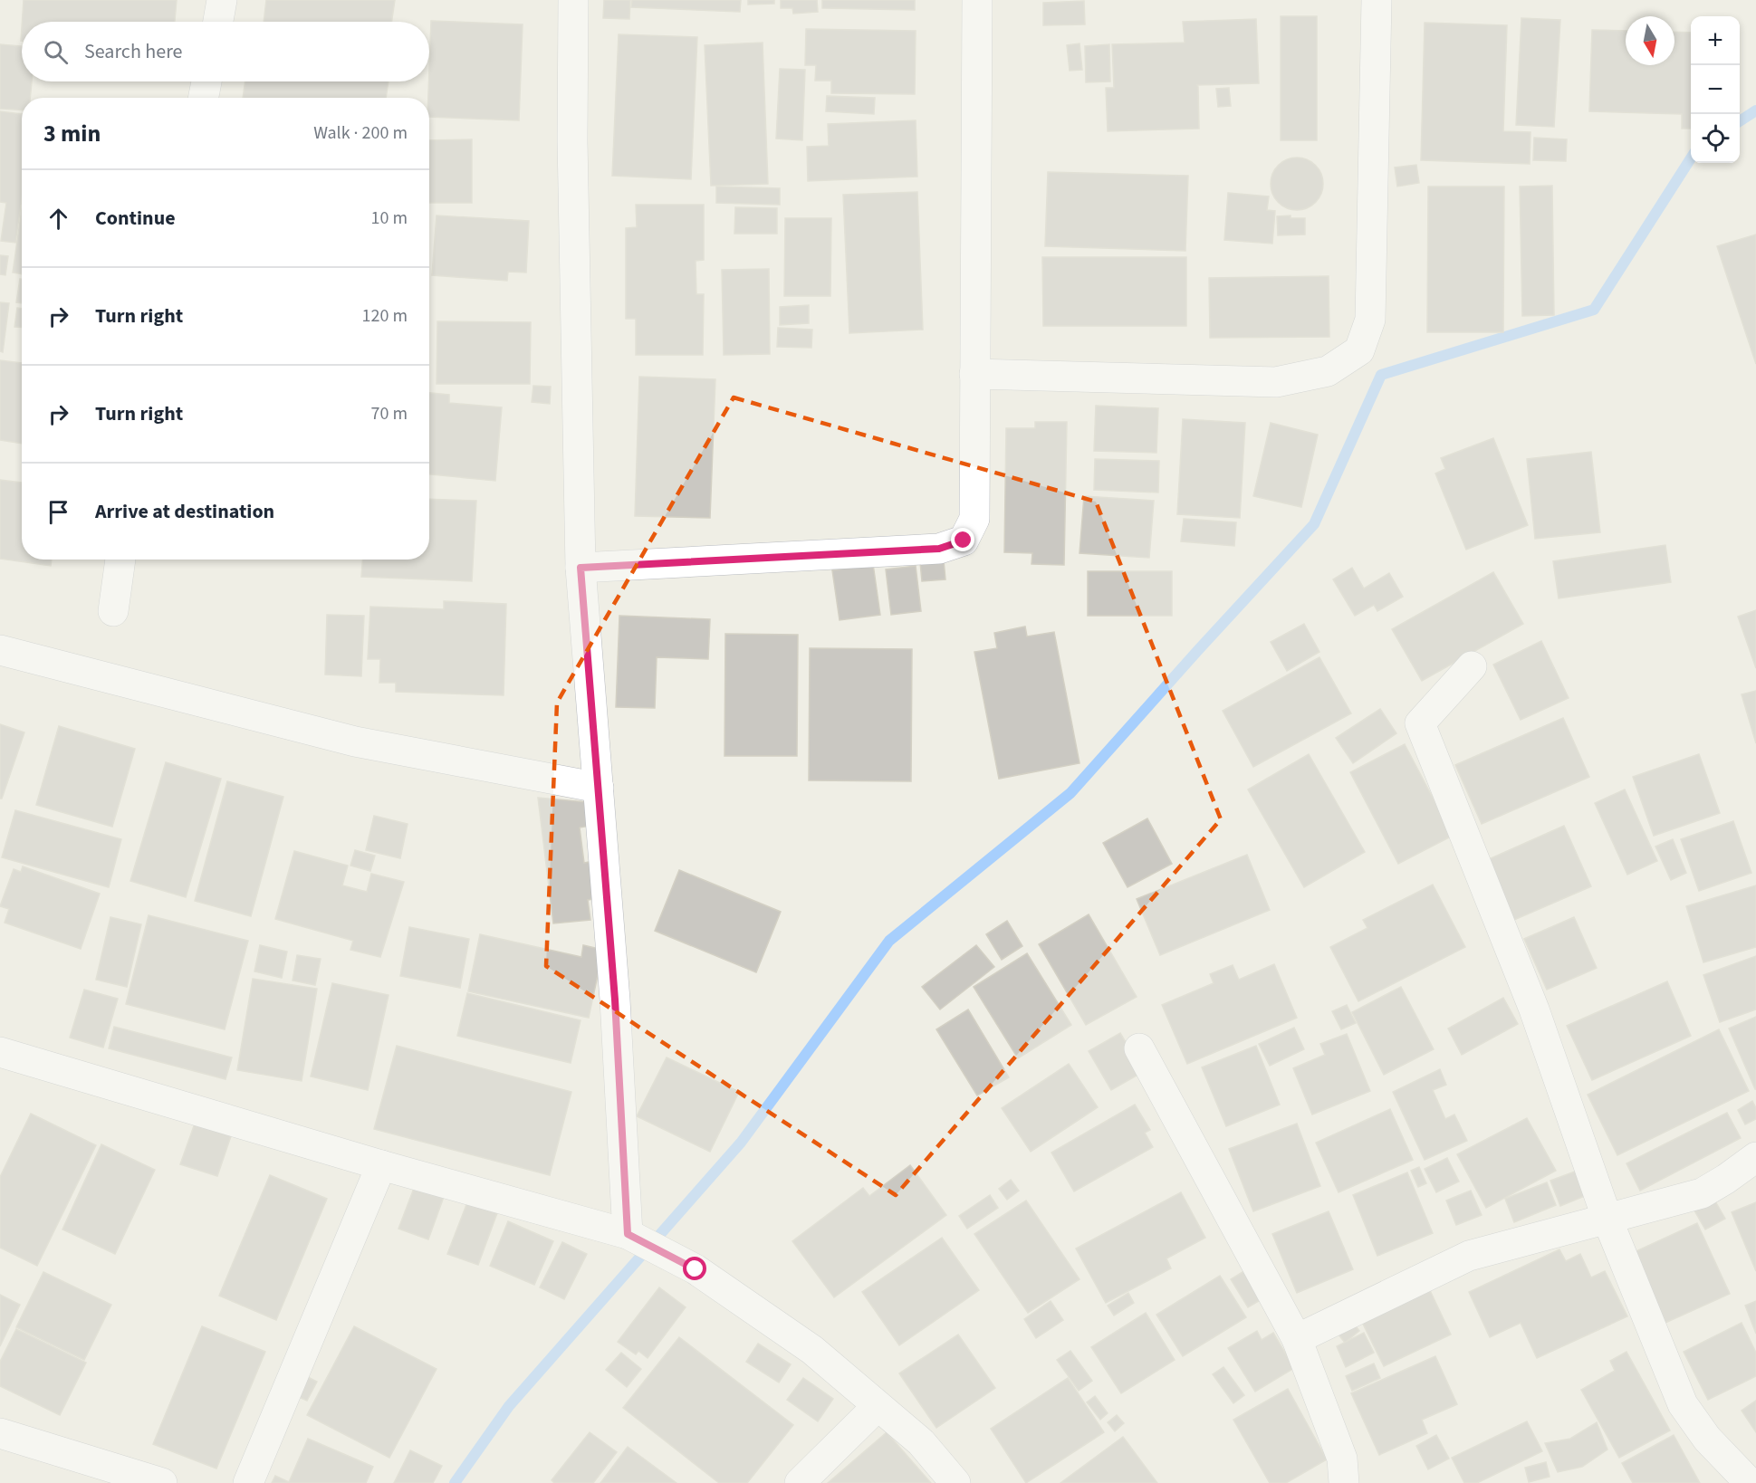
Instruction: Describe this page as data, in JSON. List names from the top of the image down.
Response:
{
  "north": "bottom",
  "page": {
    "map_buttons": ["+", "−"],
    "search": "Search here",
    "heading": ["3 min", "Walk · 200 m"],
    "list": [
      ["Continue", "10 m"],
      ["Turn right", "120 m"],
      ["Turn right", "70 m"],
      "Arrive at destination"
    ]
  }
}
